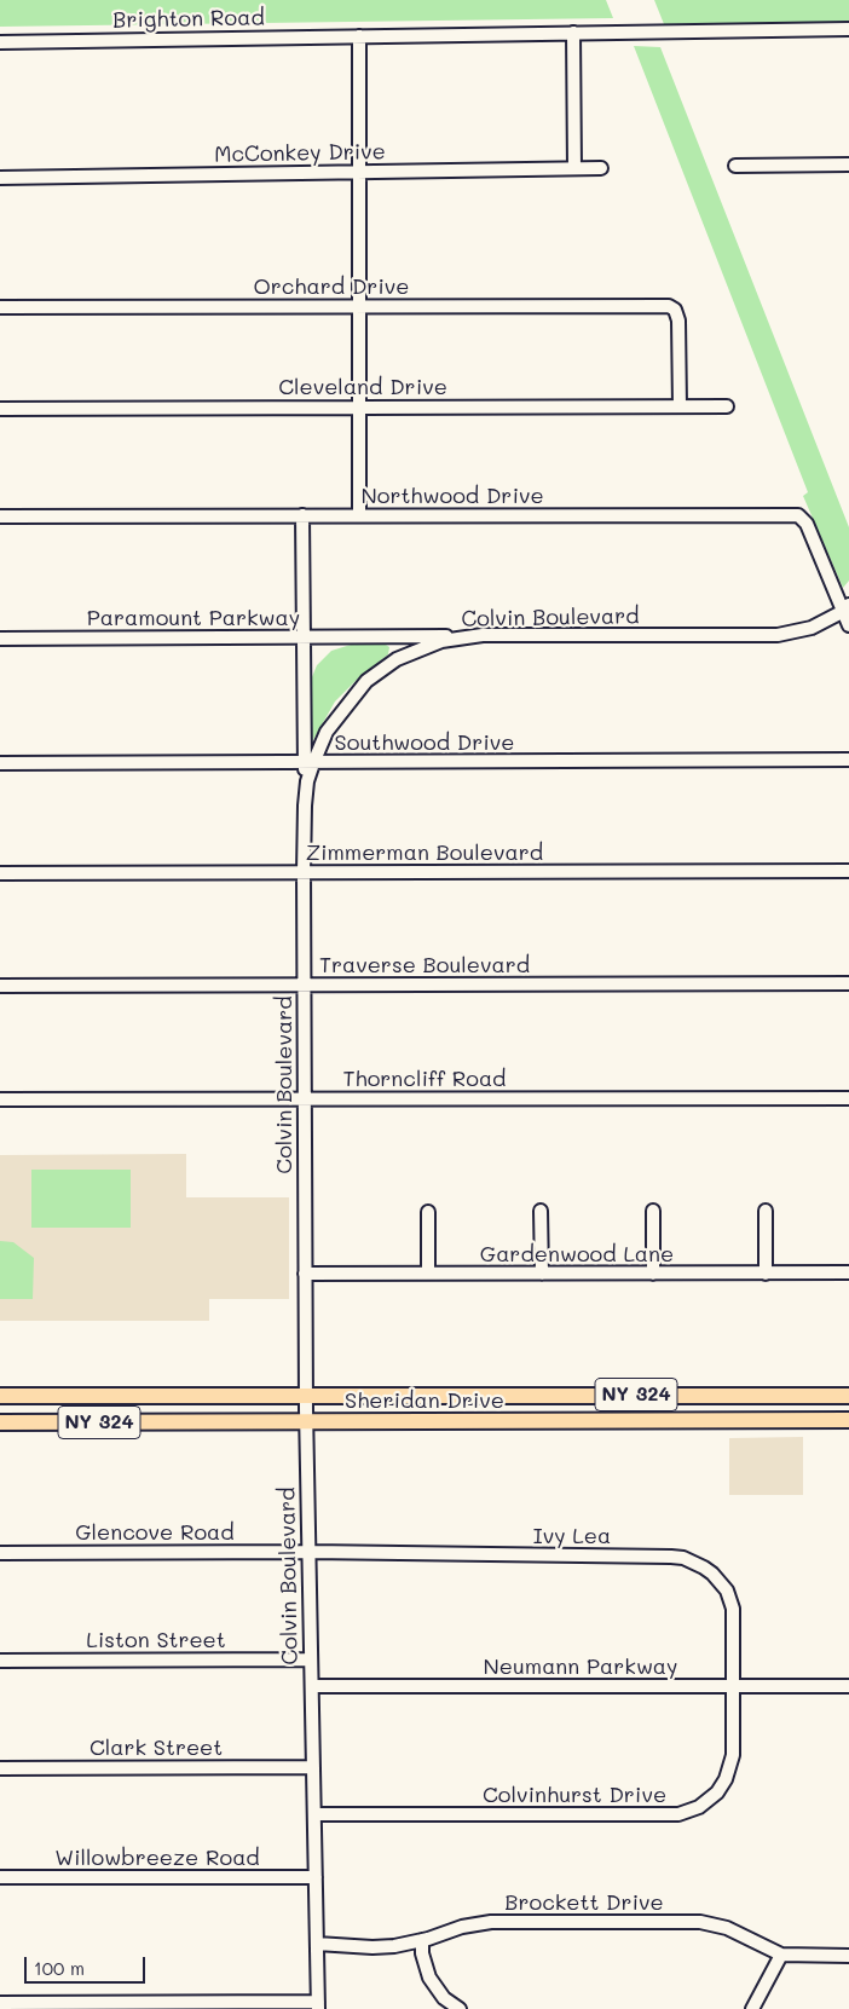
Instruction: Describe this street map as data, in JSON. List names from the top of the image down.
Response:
{
  "streets": {
    "main road": ["NY 324", "Sheridan Drive"],
    "street": [
      "Brighton Road",
      "McConkey Drive",
      "Orchard Drive",
      "Cleveland Drive",
      "Northwood Drive",
      "Paramount Parkway",
      "Colvin Boulevard",
      "Southwood Drive",
      "Zimmerman Boulevard",
      "Traverse Boulevard",
      "Thorncliff Road",
      "Gardenwood Lane",
      "Glencove Road",
      "Ivy Lea",
      "Liston Street",
      "Neumann Parkway",
      "Clark Street",
      "Colvinhurst Drive",
      "Willowbreeze Road",
      "Brockett Drive"
    ]
  },
  "crossings": [
    ["Orchard Drive", "Cleveland Drive"],
    ["Northwood Drive", "Colvin Boulevard"],
    ["Paramount Parkway", "Colvin Boulevard"],
    ["Colvin Boulevard", "Southwood Drive"],
    ["Colvin Boulevard", "Zimmerman Boulevard"],
    ["Colvin Boulevard", "Traverse Boulevard"],
    ["Colvin Boulevard", "Thorncliff Road"],
    ["Colvin Boulevard", "Gardenwood Lane"],
    ["Colvin Boulevard", "Sheridan Drive"],
    ["Colvin Boulevard", "Glencove Road"],
    ["Colvin Boulevard", "Ivy Lea"],
    ["Colvin Boulevard", "Liston Street"],
    ["Colvin Boulevard", "Neumann Parkway"],
    ["Colvin Boulevard", "Clark Street"],
    ["Colvin Boulevard", "Colvinhurst Drive"],
    ["Colvin Boulevard", "Willowbreeze Road"],
    ["Colvin Boulevard", "Brockett Drive"],
    ["Glencove Road", "Ivy Lea"],
    ["Ivy Lea", "Neumann Parkway"],
    ["Ivy Lea", "Colvinhurst Drive"],
    ["Neumann Parkway", "Colvinhurst Drive"]
  ],
  "scale_bar": "100 m"
}
